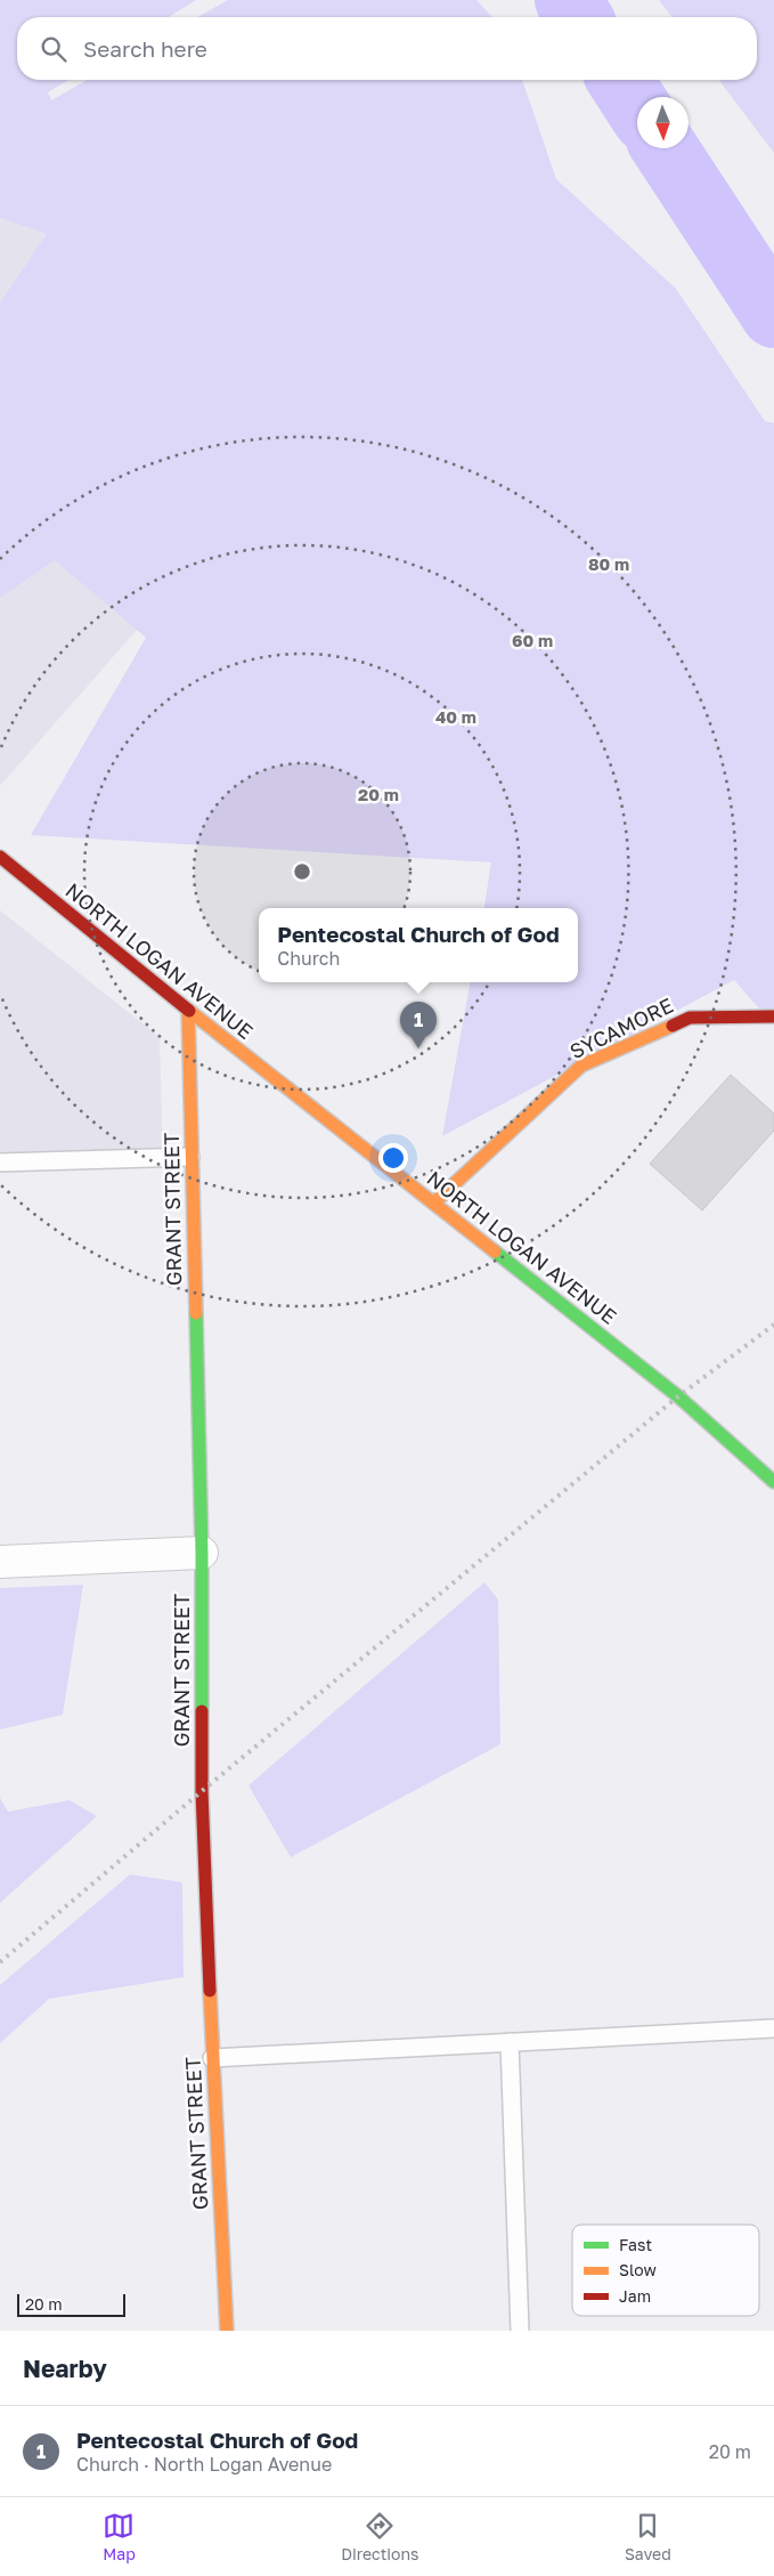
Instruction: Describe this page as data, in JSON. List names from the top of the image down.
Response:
{
  "streets": {
    "street": ["NORTH LOGAN AVENUE", "SYCAMORE", "GRANT STREET"]
  },
  "crossings": [
    ["NORTH LOGAN AVENUE", "SYCAMORE"],
    ["NORTH LOGAN AVENUE", "GRANT STREET"]
  ],
  "legend": ["Fast", "Slow", "Jam"],
  "scale_bar": "20 m",
  "north": "bottom",
  "page": {
    "search": "Search here",
    "popup": ["Pentecostal Church of God", "Church"],
    "pins": "1",
    "scale": "20 m",
    "heading": "Nearby",
    "list": [
      {
        "mark": "1",
        "name": "Pentecostal Church of God",
        "note": "Church · North Logan Avenue",
        "value": "20 m"
      }
    ],
    "nav": ["Map", "Directions", "Saved"]
  },
  "rings": [
    "80 m",
    "60 m",
    "40 m",
    "20 m"
  ]
}
